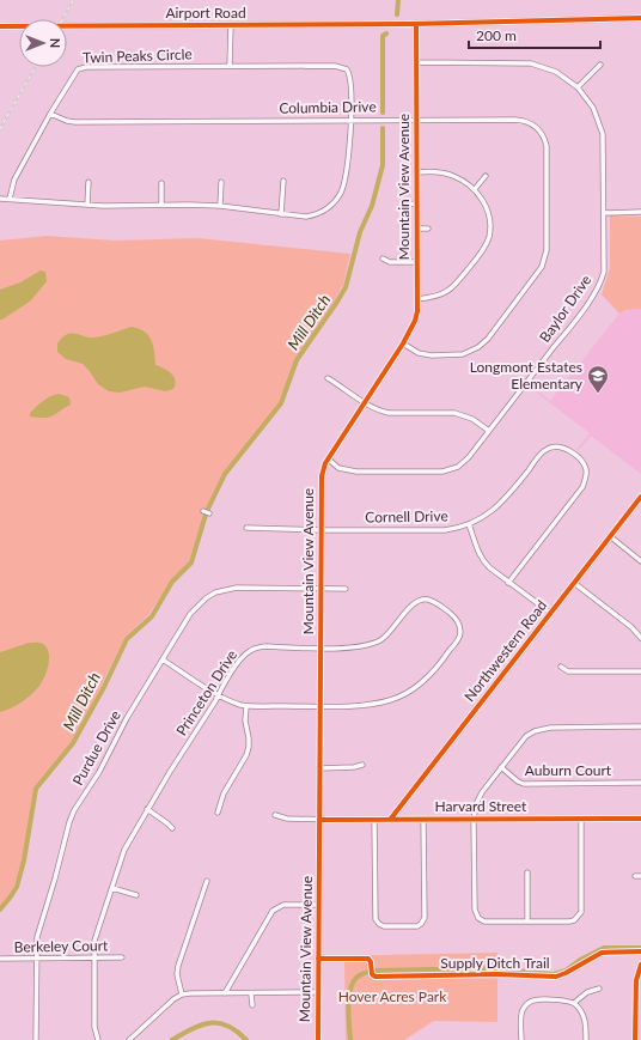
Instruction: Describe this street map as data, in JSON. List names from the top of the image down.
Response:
{
  "streets": {
    "main road": ["Airport Road"],
    "street": [
      "Twin Peaks Circle",
      "Columbia Drive",
      "Mountain View Avenue",
      "Baylor Drive",
      "Cornell Drive",
      "Northwestern Road",
      "Princeton Drive",
      "Purdue Drive",
      "Auburn Court",
      "Harvard Street",
      "Berkeley Court"
    ],
    "cycle path": ["Supply Ditch Trail"]
  },
  "crossings": [
    ["Airport Road", "Mountain View Avenue"],
    ["Twin Peaks Circle", "Columbia Drive"],
    ["Columbia Drive", "Mountain View Avenue"],
    ["Mountain View Avenue", "Baylor Drive"],
    ["Mountain View Avenue", "Cornell Drive"],
    ["Mountain View Avenue", "Princeton Drive"],
    ["Mountain View Avenue", "Purdue Drive"],
    ["Mountain View Avenue", "Harvard Street"],
    ["Northwestern Road", "Harvard Street"],
    ["Princeton Drive", "Berkeley Court"],
    ["Purdue Drive", "Berkeley Court"]
  ],
  "water": ["Mill Ditch"],
  "parks": ["Hover Acres Park"],
  "places": {
    "school or university": ["Longmont Estates Elementary"]
  },
  "scale_bar": "200 m",
  "north": "right"
}
